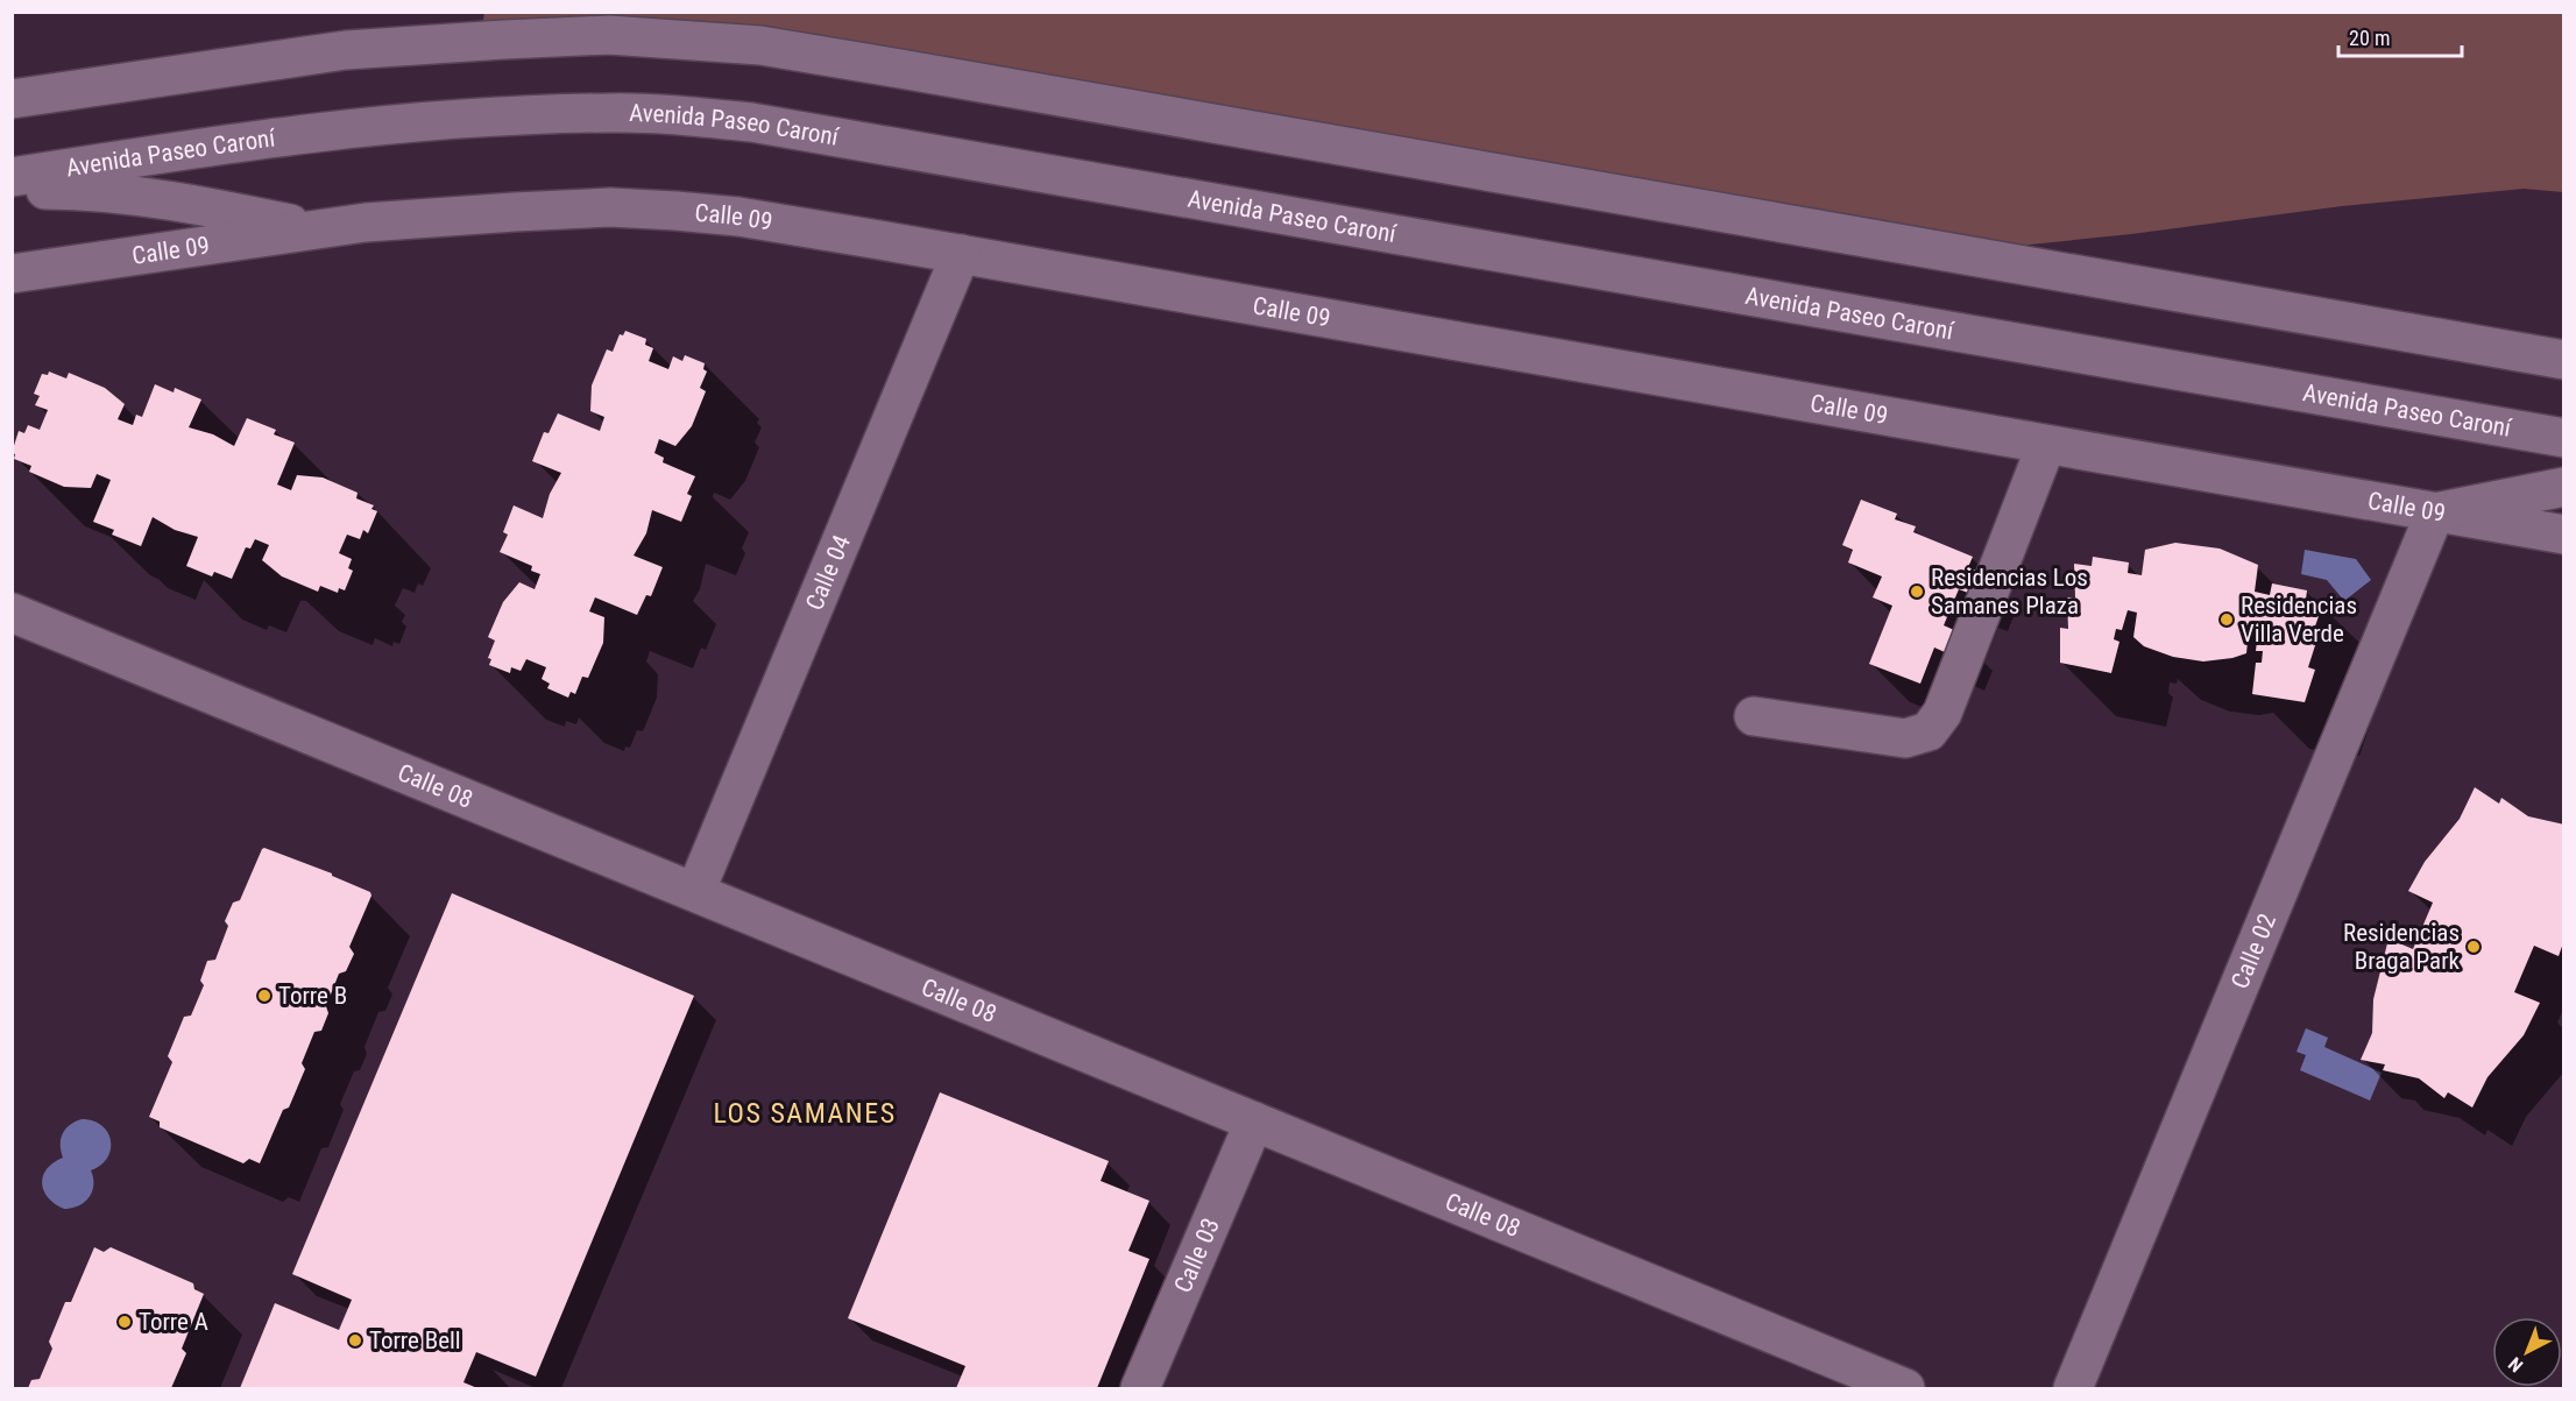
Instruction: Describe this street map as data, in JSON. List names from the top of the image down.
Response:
{
  "streets": {
    "street": [
      "Avenida Paseo Caroní",
      "Calle 09",
      "Calle 04",
      "Calle 08",
      "Calle 02",
      "Calle 03"
    ]
  },
  "crossings": [
    ["Calle 09", "Calle 04"],
    ["Calle 09", "Calle 02"],
    ["Calle 04", "Calle 08"],
    ["Calle 08", "Calle 03"]
  ],
  "districts": ["LOS SAMANES"],
  "places": [
    "Residencias Los Samanes Plaza",
    "Residencias Villa Verde",
    "Residencias Braga Park",
    "Torre B",
    "Torre A",
    "Torre Bell"
  ],
  "scale_bar": "20 m",
  "north": "bottom left"
}
